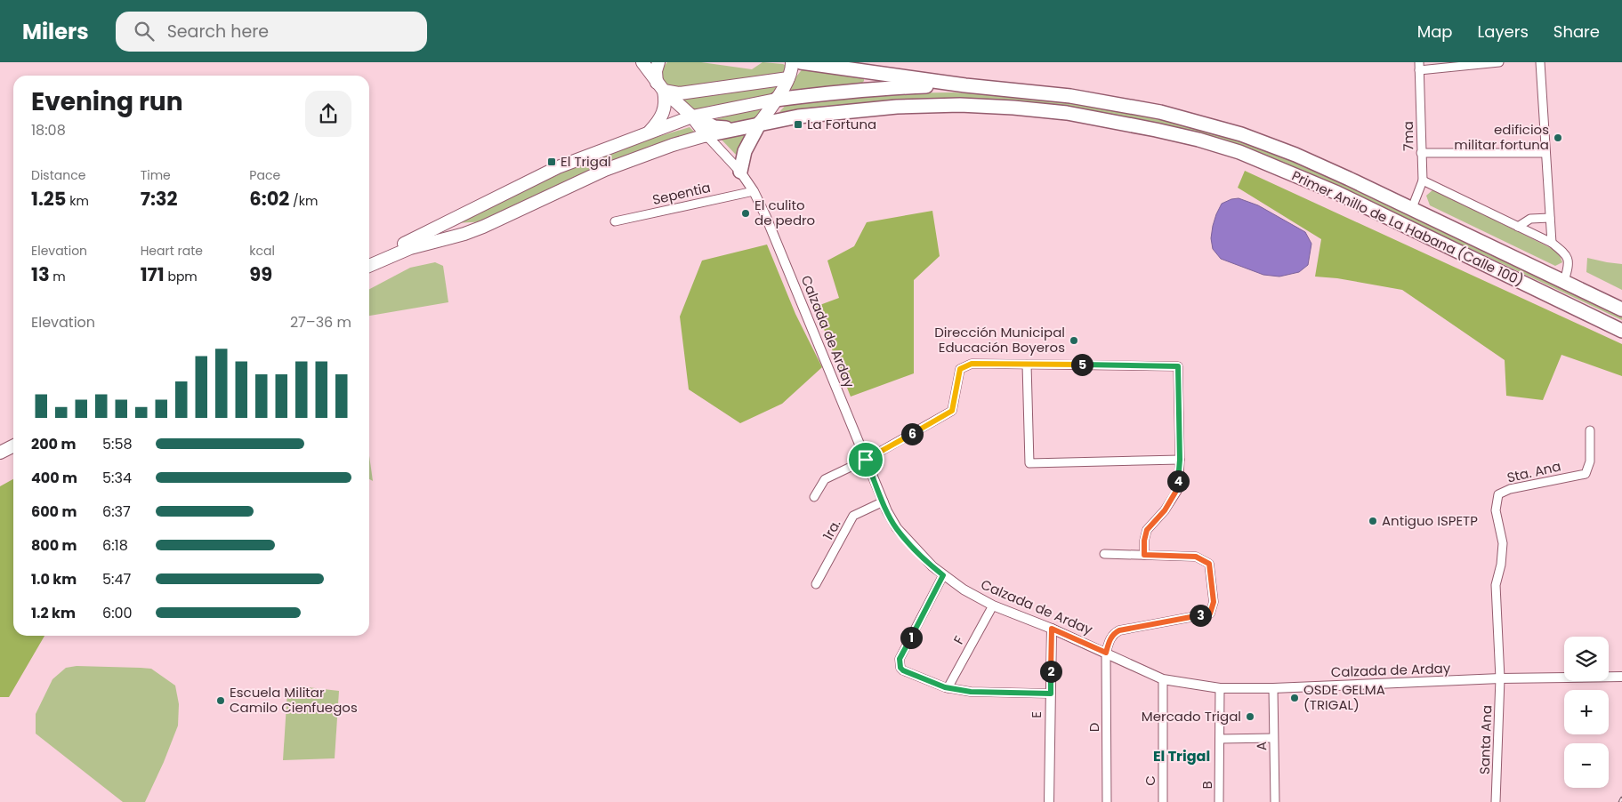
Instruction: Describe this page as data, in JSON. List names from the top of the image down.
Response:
{
  "streets": {
    "highway": ["Primer Anillo de La Habana (Calle 100)"],
    "street": [
      "7ma",
      "Sepentia",
      "Calzada de Arday",
      "Sta. Ana",
      "1ra.",
      "F",
      "E",
      "D",
      "Santa Ana",
      "A",
      "C",
      "B"
    ]
  },
  "crossings": [
    ["7ma", "Primer Anillo de La Habana (Calle 100)"],
    ["Sepentia", "Calzada de Arday"],
    ["Primer Anillo de La Habana (Calle 100)", "Calzada de Arday"],
    ["Calzada de Arday", "Sta. Ana"],
    ["Calzada de Arday", "1ra."],
    ["Calzada de Arday", "F"],
    ["Calzada de Arday", "E"],
    ["Calzada de Arday", "D"],
    ["Calzada de Arday", "Santa Ana"],
    ["Calzada de Arday", "A"],
    ["Calzada de Arday", "C"],
    ["Calzada de Arday", "B"],
    ["Sta. Ana", "Santa Ana"]
  ],
  "districts": ["El Trigal"],
  "places": {
    "transit": ["La Fortuna", "El Trigal"],
    "other": [
      "edificios militar fortuna",
      "El culito de pedro",
      "Dirección Municipal Educación Boyeros",
      "Antiguo ISPETP",
      "OSDE GELMA (TRIGAL)",
      "Escuela Militar Camilo Cienfuegos",
      "Mercado Trigal"
    ]
  },
  "page": {
    "header": "Milers",
    "search": "Search here",
    "nav": ["Map", "Layers", "Share"],
    "heading": ["Evening run", "18:08"],
    "stats": [
      ["Distance", "1.25 km"],
      ["Time", "7:32"],
      ["Pace", "6:02 /km"],
      ["Elevation", "13 m"],
      ["Heart rate", "171 bpm"],
      ["kcal", "99"]
    ],
    "chart": ["Elevation", "27–36 m"],
    "pins": [
      "5",
      "6",
      "4",
      "3",
      "1",
      "2"
    ],
    "list": [
      {
        "name": "200 m",
        "note": "5:58"
      },
      {
        "name": "400 m",
        "note": "5:34"
      },
      {
        "name": "600 m",
        "note": "6:37"
      },
      {
        "name": "800 m",
        "note": "6:18"
      },
      {
        "name": "1.0 km",
        "note": "5:47"
      },
      {
        "name": "1.2 km",
        "note": "6:00"
      }
    ],
    "map_buttons": ["+", "−"]
  }
}
